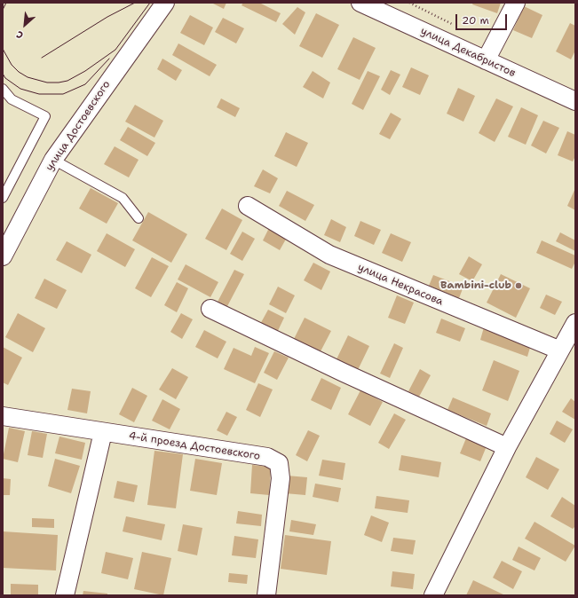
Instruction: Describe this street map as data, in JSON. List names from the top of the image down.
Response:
{
  "streets": {
    "street": [
      "улица Декабристов",
      "улица Достоевского",
      "улица Некрасова",
      "4-й проезд Достоевского"
    ]
  },
  "places": ["Bambini-club"],
  "scale_bar": "20 m",
  "north": "bottom left"
}
